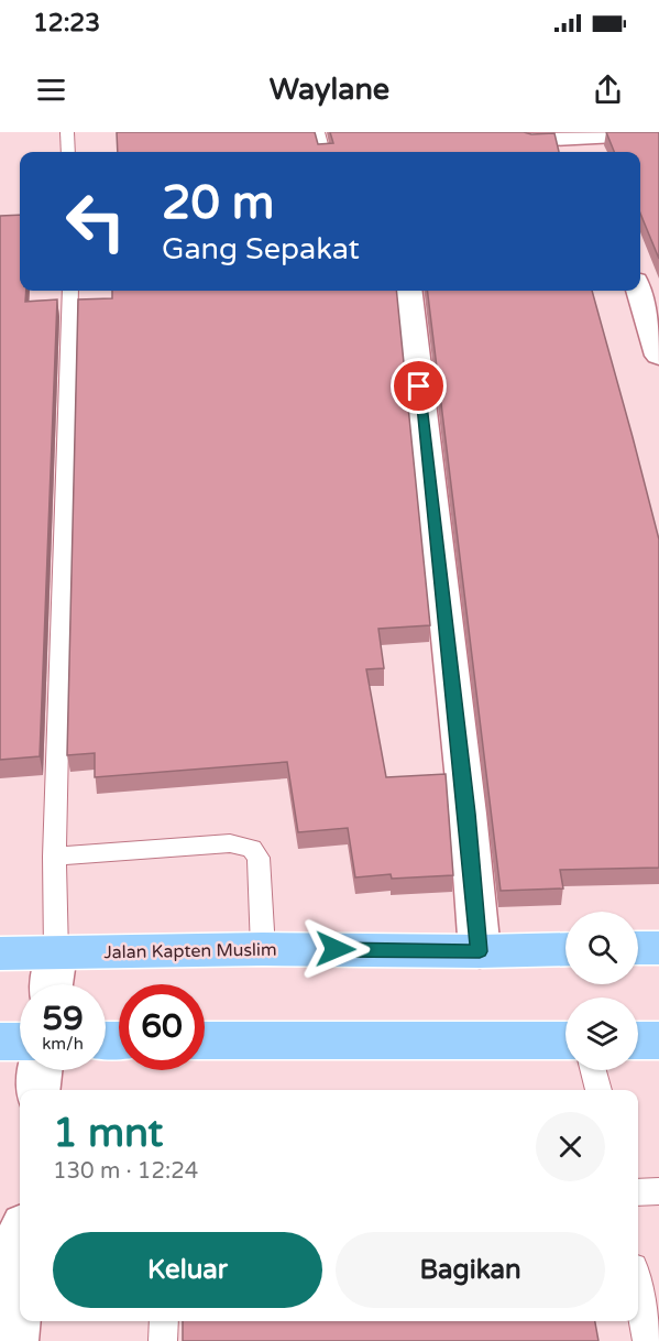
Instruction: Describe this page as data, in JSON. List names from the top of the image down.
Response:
{
  "streets": {
    "main road": ["Jalan Kapten Muslim"]
  },
  "page": {
    "status": "12:23",
    "header": "Waylane",
    "turn": ["20 m", "Gang Sepakat"],
    "speed": "59 km/h",
    "limit": "60",
    "heading": ["1 mnt", "130 m · 12:24"],
    "buttons": ["Keluar", "Bagikan"]
  }
}
